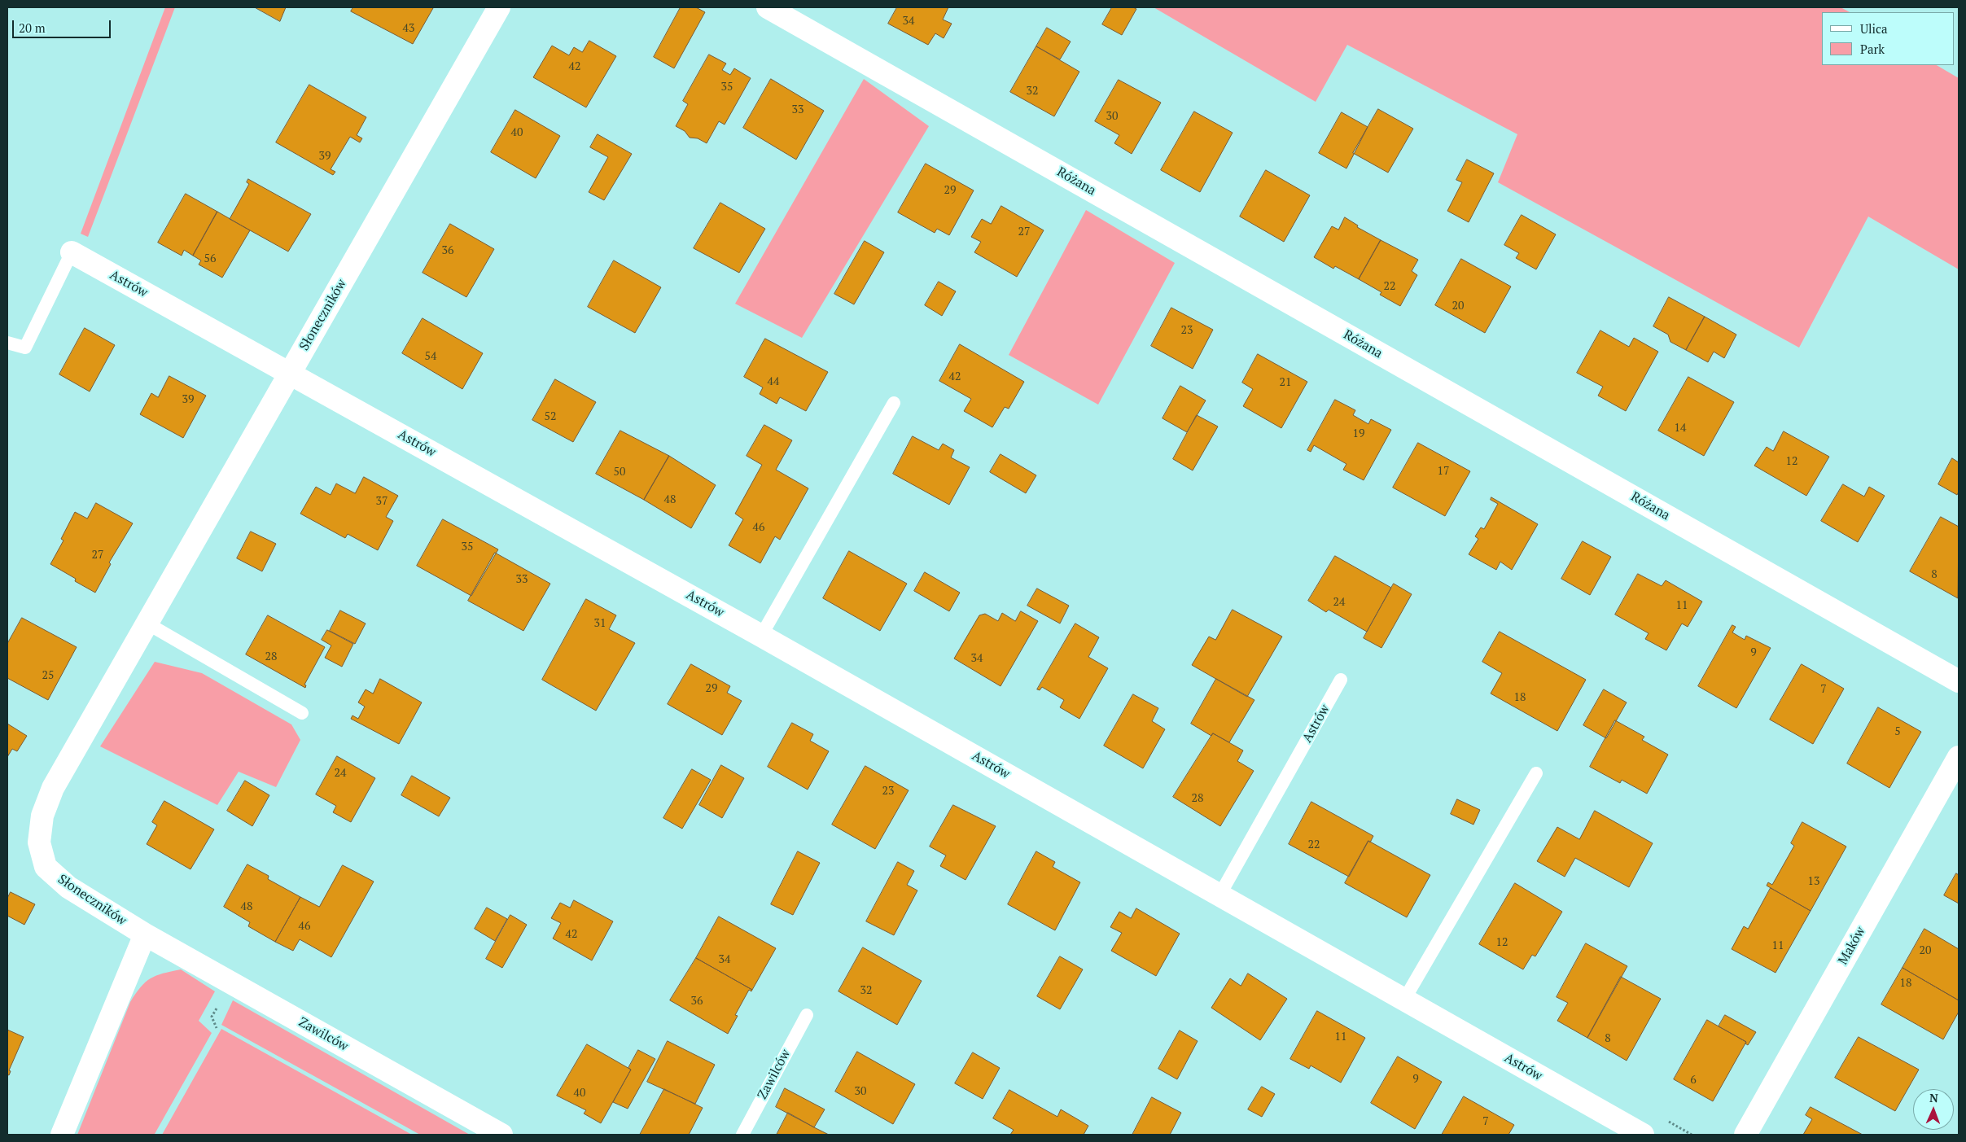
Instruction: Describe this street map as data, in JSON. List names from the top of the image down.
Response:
{
  "streets": {
    "street": [
      "Różana",
      "Astrów",
      "Słoneczników",
      "Maków",
      "Zawilców"
    ]
  },
  "crossings": [
    ["Astrów", "Słoneczników"],
    ["Słoneczników", "Zawilców"]
  ],
  "house_numbers": [
    "34",
    "43",
    "42",
    "35",
    "32",
    "33",
    "30",
    "40",
    "39",
    "29",
    "27",
    "36",
    "56",
    "22",
    "20",
    "23",
    "54",
    "42",
    "44",
    "21",
    "39",
    "52",
    "14",
    "19",
    "12",
    "17",
    "50",
    "48",
    "37",
    "46",
    "35",
    "27",
    "8",
    "33",
    "24",
    "11",
    "31",
    "9",
    "28",
    "34",
    "25",
    "29",
    "7",
    "18",
    "5",
    "24",
    "23",
    "28",
    "22",
    "13",
    "48",
    "46",
    "42",
    "12",
    "11",
    "20",
    "34",
    "18",
    "32",
    "36",
    "11",
    "8",
    "9",
    "6",
    "30",
    "40",
    "7"
  ],
  "legend": ["Ulica", "Park"],
  "scale_bar": "20 m",
  "north": "top"
}
